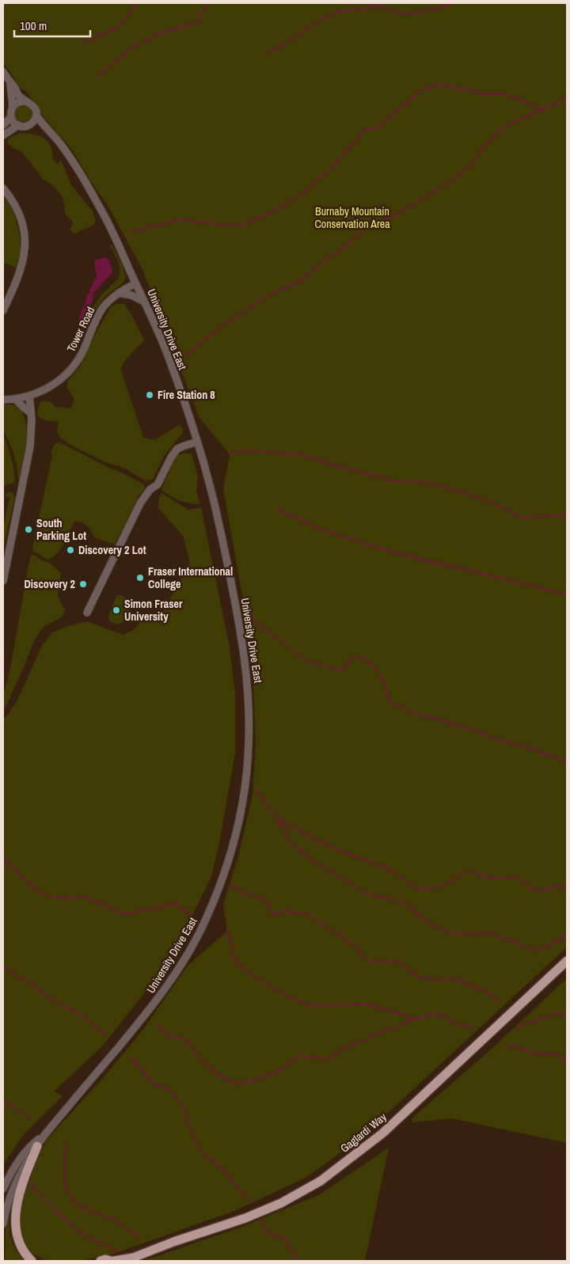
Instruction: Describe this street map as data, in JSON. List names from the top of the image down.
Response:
{
  "streets": {
    "main road": ["Gaglardi Way"],
    "street": ["Tower Road", "University Drive East"]
  },
  "crossings": [
    ["Tower Road", "University Drive East"]
  ],
  "parks": ["Burnaby Mountain Conservation Area"],
  "places": [
    "Fire Station 8",
    "South Parking Lot",
    "Discovery 2 Lot",
    "Fraser International College",
    "Discovery 2",
    "Simon Fraser University"
  ],
  "scale_bar": "100 m"
}
